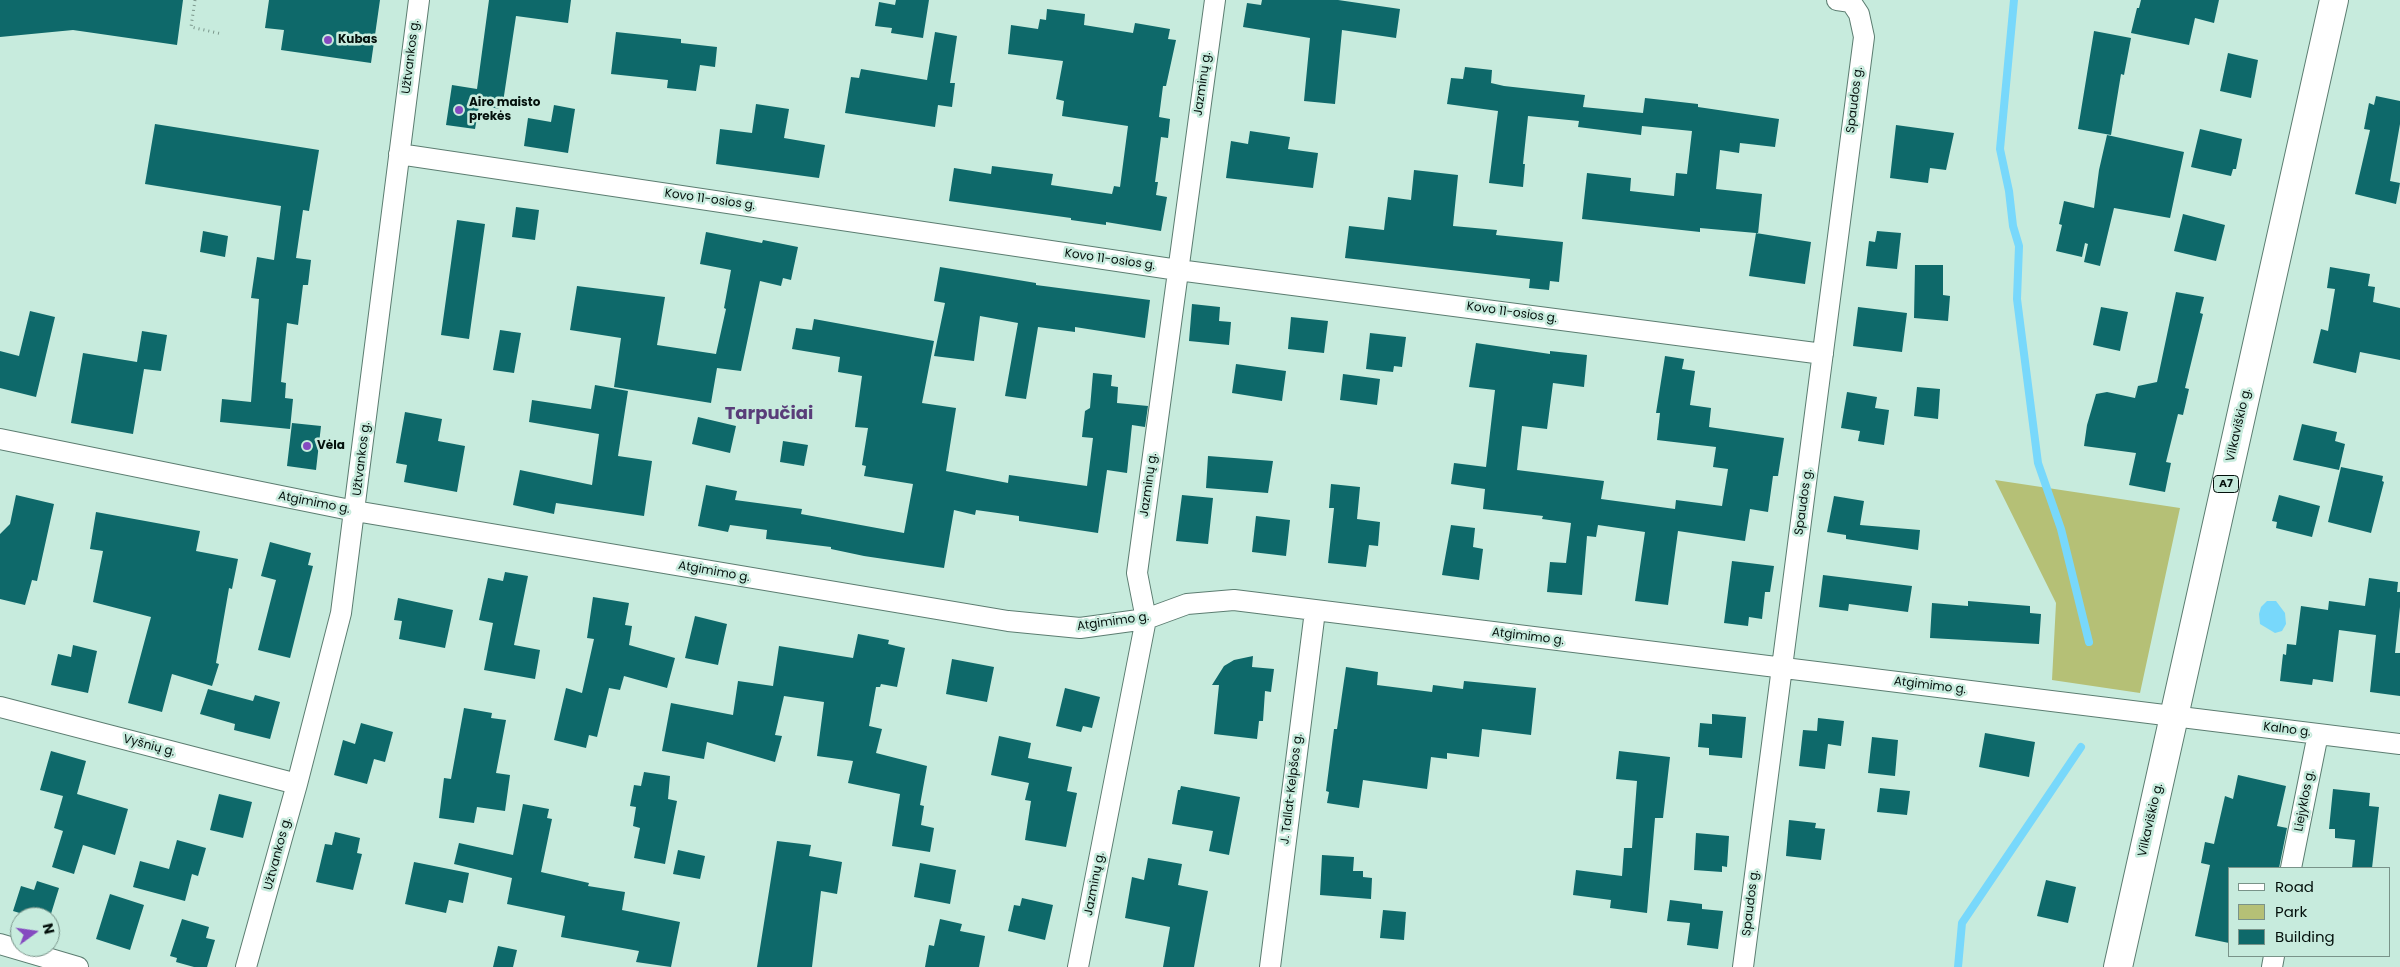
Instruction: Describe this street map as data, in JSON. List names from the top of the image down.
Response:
{
  "streets": {
    "highway": ["Vilkaviškio g.", "A7"],
    "street": [
      "Užtvankos g.",
      "Jazminų g.",
      "Spaudos g.",
      "Kovo 11-osios g.",
      "Atgimimo g.",
      "Kalno g.",
      "Vyšnių g.",
      "J. Tallat-Kelpšos g.",
      "Liejyklos g."
    ]
  },
  "crossings": [
    ["Užtvankos g.", "Kovo 11-osios g."],
    ["Užtvankos g.", "Atgimimo g."],
    ["Užtvankos g.", "Vyšnių g."],
    ["Jazminų g.", "Kovo 11-osios g."],
    ["Jazminų g.", "Atgimimo g."],
    ["Spaudos g.", "Kovo 11-osios g."],
    ["Spaudos g.", "Atgimimo g."],
    ["Vilkaviškio g.", "Atgimimo g."],
    ["Vilkaviškio g.", "Kalno g."],
    ["Atgimimo g.", "Kalno g."],
    ["Atgimimo g.", "J. Tallat-Kelpšos g."],
    ["Kalno g.", "Liejyklos g."]
  ],
  "districts": ["Tarpučiai"],
  "places": ["Kubas", "Airo maisto prekės", "Vėla"],
  "legend": ["Road", "Park", "Building"],
  "north": "right"
}
